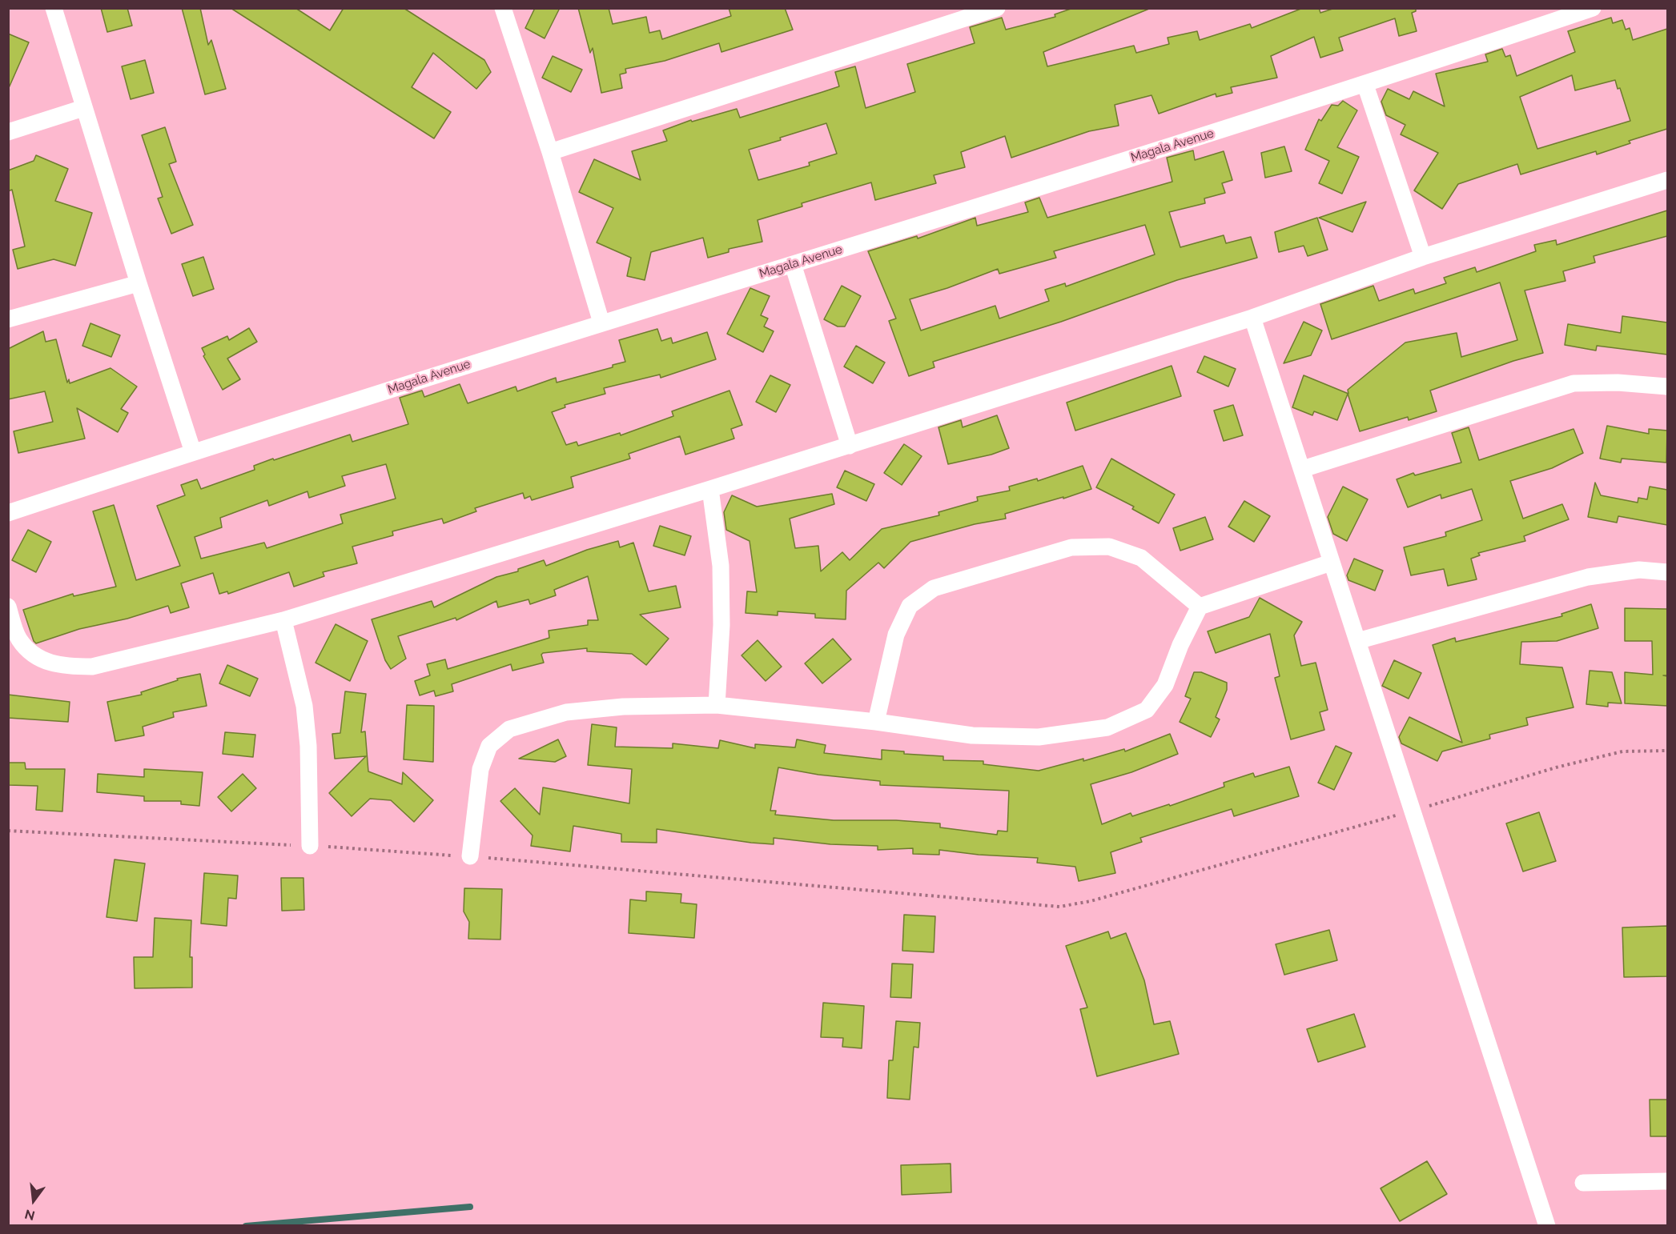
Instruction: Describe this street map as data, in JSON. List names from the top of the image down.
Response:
{
  "streets": {
    "street": ["Magala Avenue"]
  },
  "north": "bottom"
}
